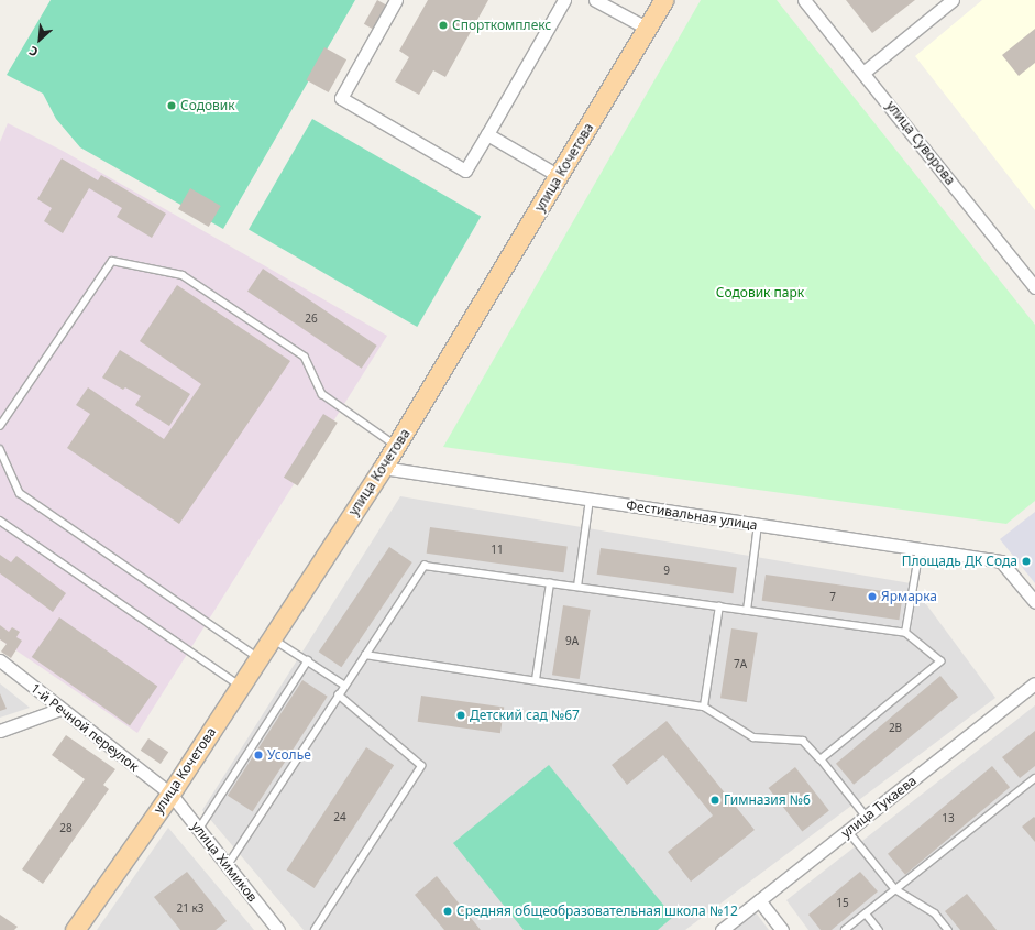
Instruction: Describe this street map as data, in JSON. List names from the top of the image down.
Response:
{
  "streets": {
    "main road": ["улица Кочетова"],
    "street": [
      "улица Суворова",
      "Фестивальная улица",
      "1-й Речной переулок",
      "улица Тукаева",
      "улица Химиков"
    ]
  },
  "crossings": [
    ["улица Кочетова", "Фестивальная улица"],
    ["улица Кочетова", "1-й Речной переулок"],
    ["улица Кочетова", "улица Химиков"],
    ["1-й Речной переулок", "улица Химиков"]
  ],
  "parks": ["Содовик парк"],
  "places": [
    "Спорткомплекс",
    "Содовик",
    "Площадь ДК Сода",
    "Ярмарка",
    "Детский сад №67",
    "Усолье",
    "Гимназия №6",
    "Средняя общеобразовательная школа №12"
  ],
  "house_numbers": [
    "26",
    "11",
    "9",
    "7",
    "9А",
    "7А",
    "2В",
    "24",
    "13",
    "28",
    "15",
    "21 к3"
  ],
  "north": "bottom left"
}
